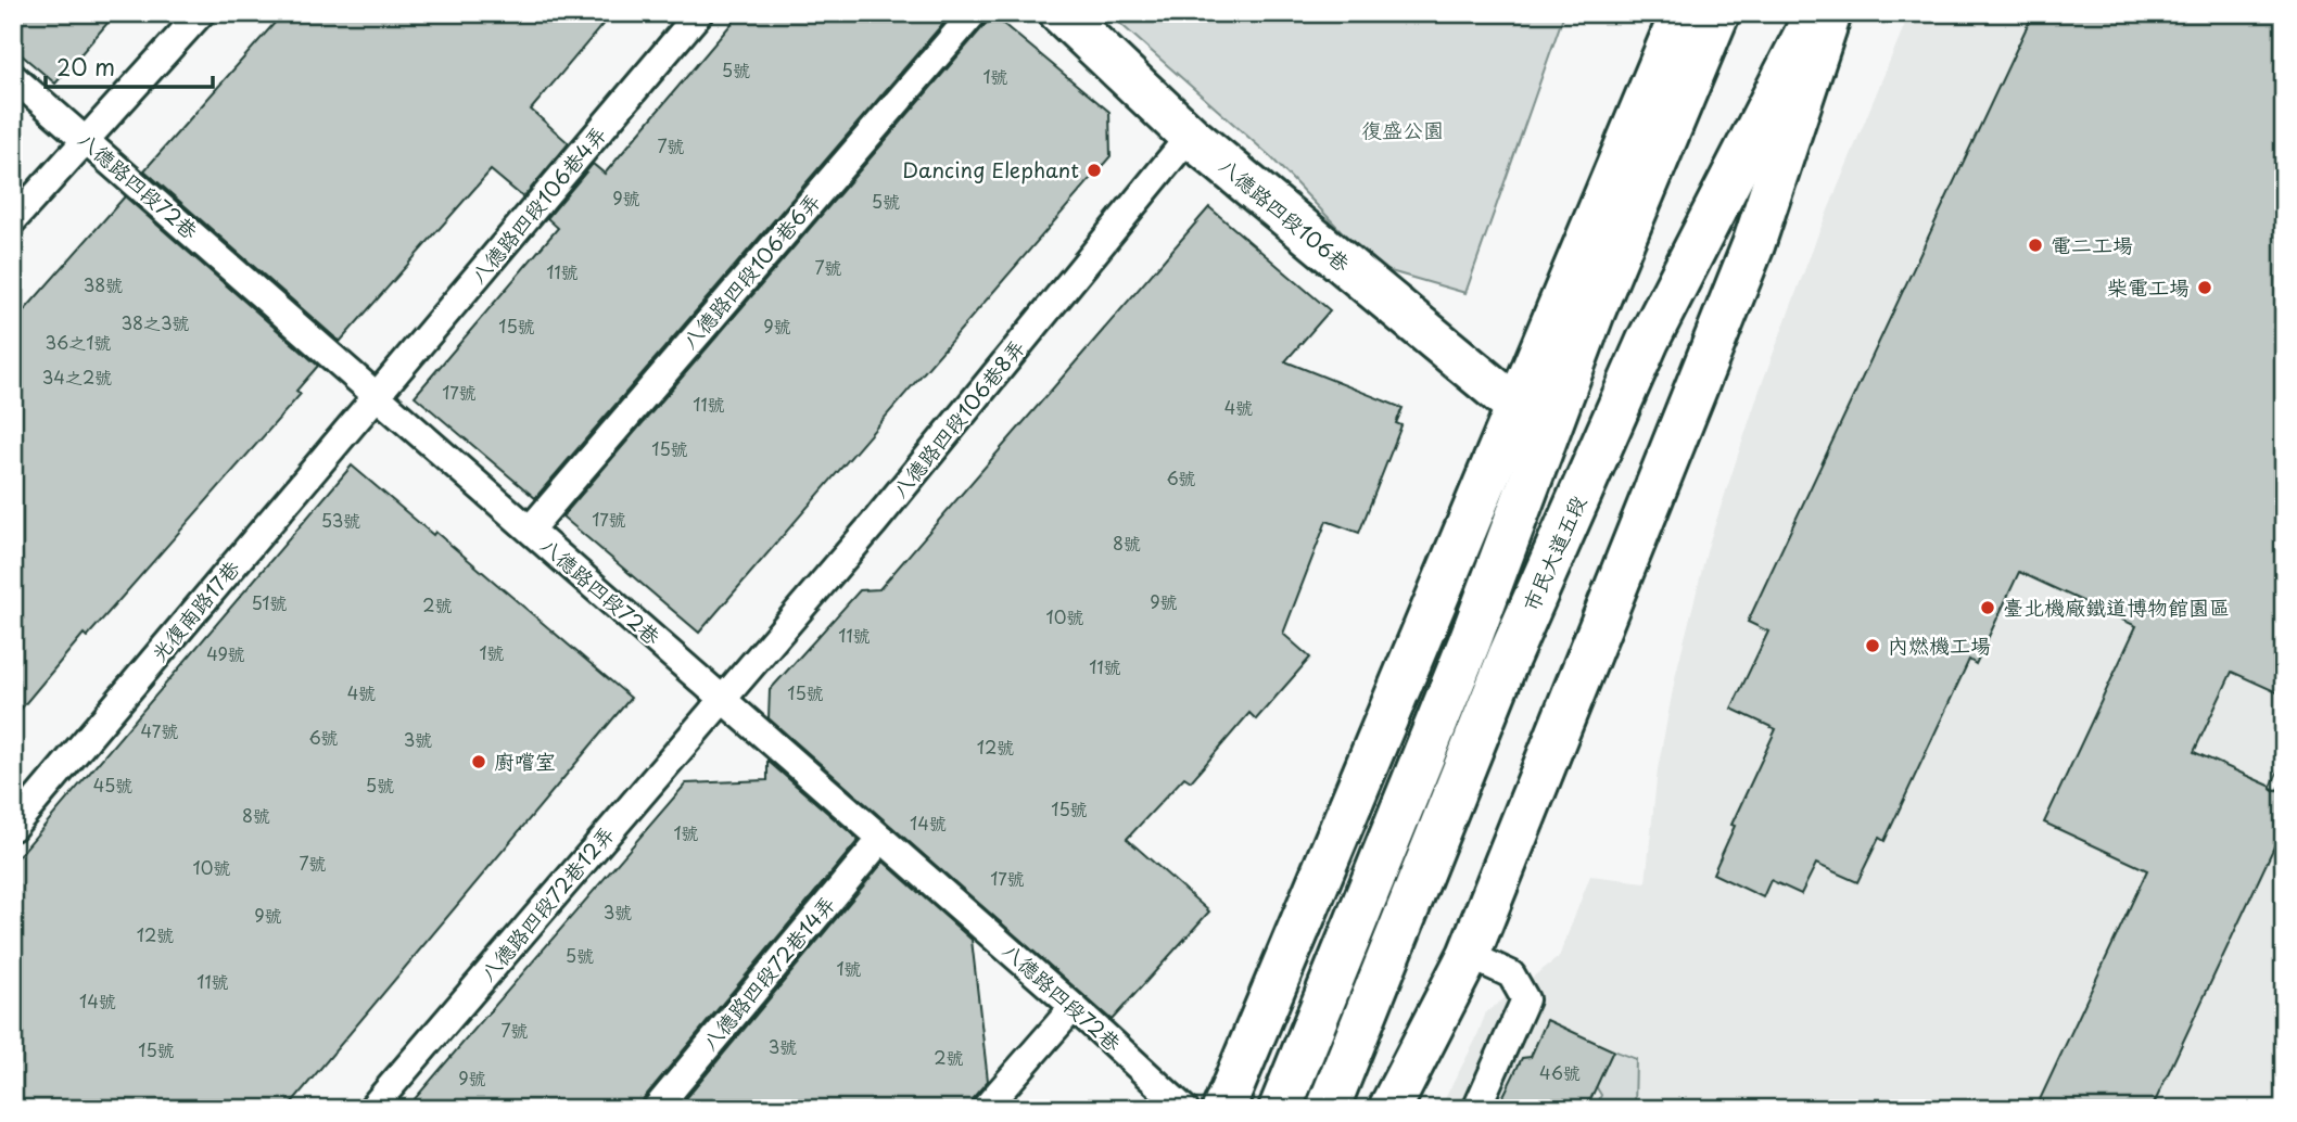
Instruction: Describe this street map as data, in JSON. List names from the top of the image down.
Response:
{
  "streets": {
    "main road": ["八德路四段106巷", "市民大道五段"],
    "lane": [
      "八德路四段72巷",
      "八德路四段106巷4弄",
      "八德路四段106巷6弄",
      "八德路四段106巷8弄",
      "光復南路17巷",
      "八德路四段72巷12弄",
      "八德路四段72巷14弄"
    ]
  },
  "crossings": [
    ["八德路四段72巷", "八德路四段106巷4弄"],
    ["八德路四段72巷", "八德路四段106巷6弄"],
    ["八德路四段72巷", "八德路四段106巷8弄"],
    ["八德路四段72巷", "光復南路17巷"],
    ["八德路四段72巷", "八德路四段72巷12弄"],
    ["八德路四段72巷", "八德路四段72巷14弄"],
    ["八德路四段106巷4弄", "光復南路17巷"],
    ["八德路四段106巷", "八德路四段106巷8弄"],
    ["八德路四段106巷8弄", "八德路四段72巷12弄"]
  ],
  "parks": ["復盛公園"],
  "places": [
    "Dancing Elephant",
    "電二工場",
    "柴電工場",
    "臺北機廠鐵道博物館園區",
    "內燃機工場",
    "廚嚐室"
  ],
  "house_numbers": [
    "5號",
    "1號",
    "7號",
    "9號",
    "5號",
    "7號",
    "11號",
    "38號",
    "38之3號",
    "15號",
    "9號",
    "36之1號",
    "34之2號",
    "17號",
    "11號",
    "4號",
    "15號",
    "6號",
    "17號",
    "53號",
    "8號",
    "9號",
    "51號",
    "2號",
    "10號",
    "11號",
    "1號",
    "49號",
    "11號",
    "4號",
    "15號",
    "47號",
    "6號",
    "3號",
    "12號",
    "45號",
    "5號",
    "15號",
    "8號",
    "14號",
    "1號",
    "7號",
    "10號",
    "17號",
    "3號",
    "9號",
    "12號",
    "5號",
    "1號",
    "11號",
    "14號",
    "7號",
    "3號",
    "15號",
    "2號",
    "46號",
    "9號"
  ],
  "scale_bar": "20 m"
}
